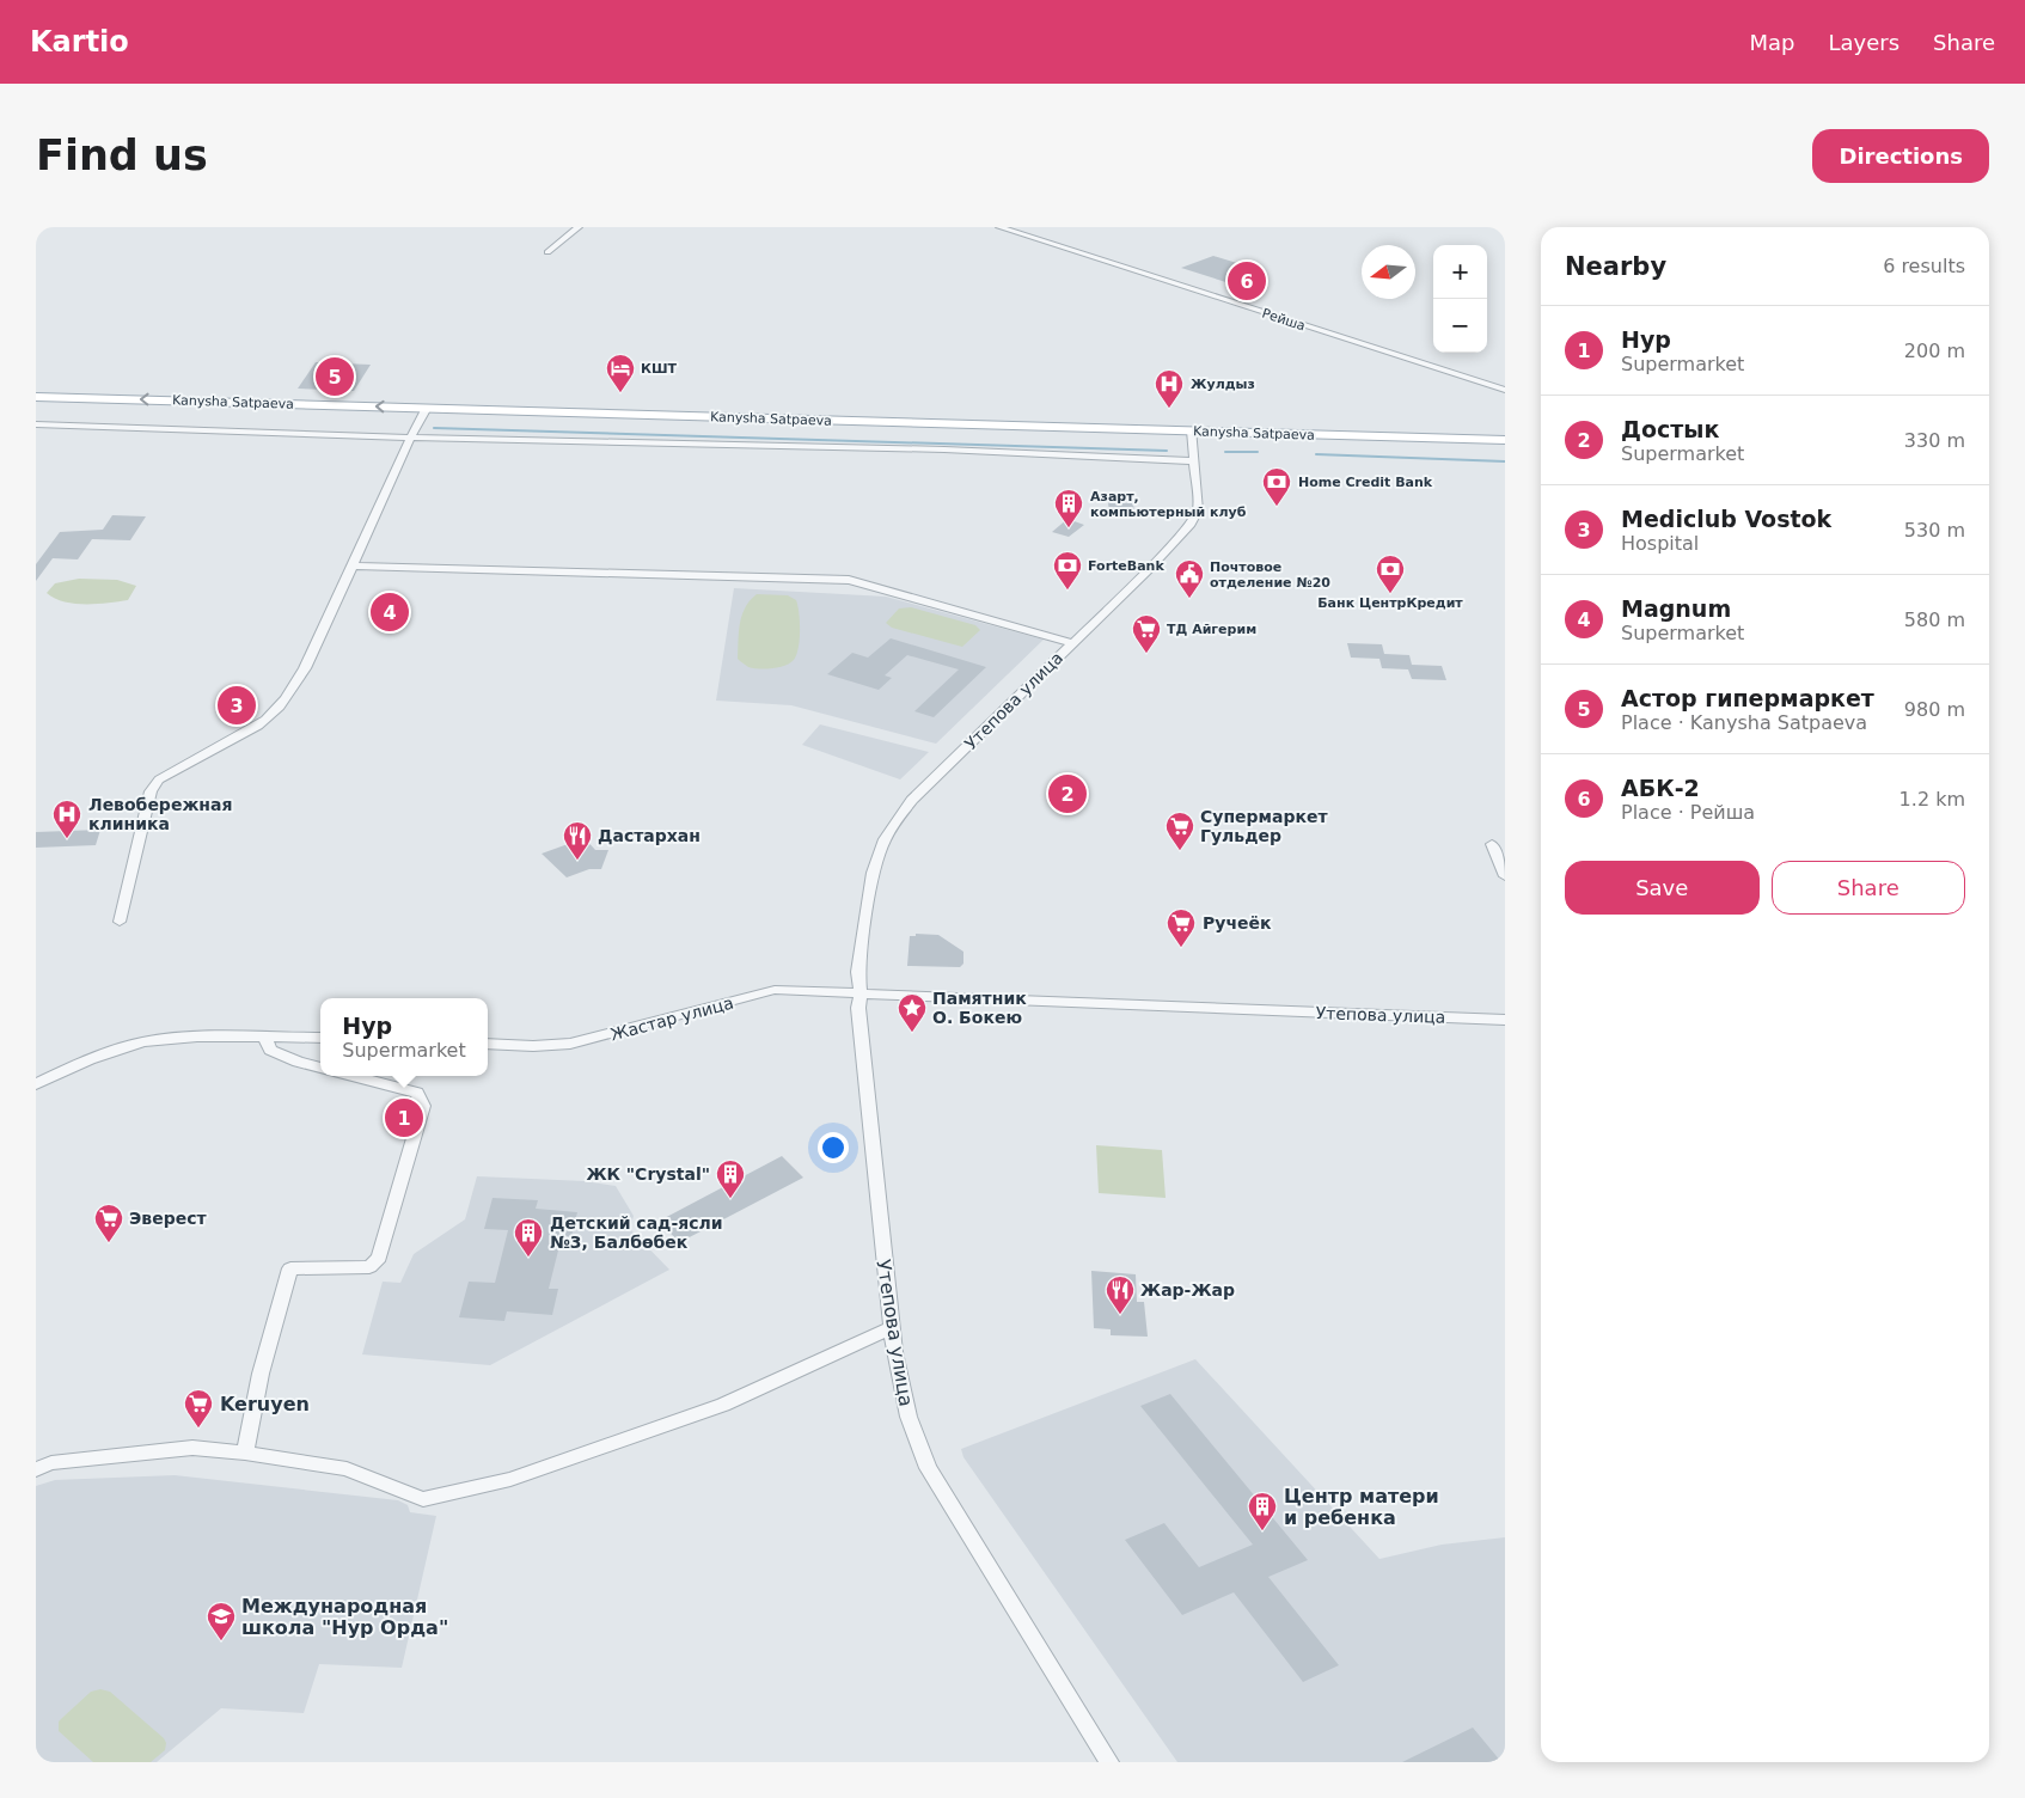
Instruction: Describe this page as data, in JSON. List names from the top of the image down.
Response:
{
  "streets": {
    "main road": ["Kanysha Satpaeva"],
    "street": ["Рейша", "Утепова улица", "Жастар улица"]
  },
  "crossings": [
    ["Kanysha Satpaeva", "Утепова улица"],
    ["Утепова улица", "Жастар улица"]
  ],
  "places": {
    "hotel": ["КШТ"],
    "hospital": ["Жулдыз", "Левобережная клиника"],
    "bank": ["Home Credit Bank", "ForteBank", "Банк ЦентрКредит"],
    "building": [
      "Азарт, компьютерный клуб",
      "ЖК \"Crystal\"",
      "Детский сад-ясли №3, Балбөбек",
      "Центр матери и ребенка"
    ],
    "public building": ["Почтовое отделение №20"],
    "supermarket": [
      "ТД Айгерим",
      "Супермаркет Гульдер",
      "Ручеёк",
      "Эверест",
      "Keruyen"
    ],
    "restaurant": ["Дастархан", "Жар-Жар"],
    "place": ["Памятник О. Бокею"],
    "school or university": ["Международная школа \"Нур Орда\""]
  },
  "north": "left",
  "page": {
    "header": "Kartio",
    "nav": ["Map", "Layers", "Share"],
    "buttons": [
      "Directions",
      ["Save", "Share"]
    ],
    "title": "Find us",
    "heading": ["Nearby", "6 results"],
    "map_buttons": ["+", "−"],
    "pins": [
      "6",
      "5",
      "4",
      "3",
      "2",
      "1"
    ],
    "list": [
      {
        "mark": "1",
        "name": "Нур",
        "note": "Supermarket",
        "value": "200 m"
      },
      {
        "mark": "2",
        "name": "Достык",
        "note": "Supermarket",
        "value": "330 m"
      },
      {
        "mark": "3",
        "name": "Mediclub Vostok",
        "note": "Hospital",
        "value": "530 m"
      },
      {
        "mark": "4",
        "name": "Magnum",
        "note": "Supermarket",
        "value": "580 m"
      },
      {
        "mark": "5",
        "name": "Астор гипермаркет",
        "note": "Place · Kanysha Satpaeva",
        "value": "980 m"
      },
      {
        "mark": "6",
        "name": "АБК-2",
        "note": "Place · Рейша",
        "value": "1.2 km"
      }
    ],
    "popup": ["Нур", "Supermarket"]
  }
}
